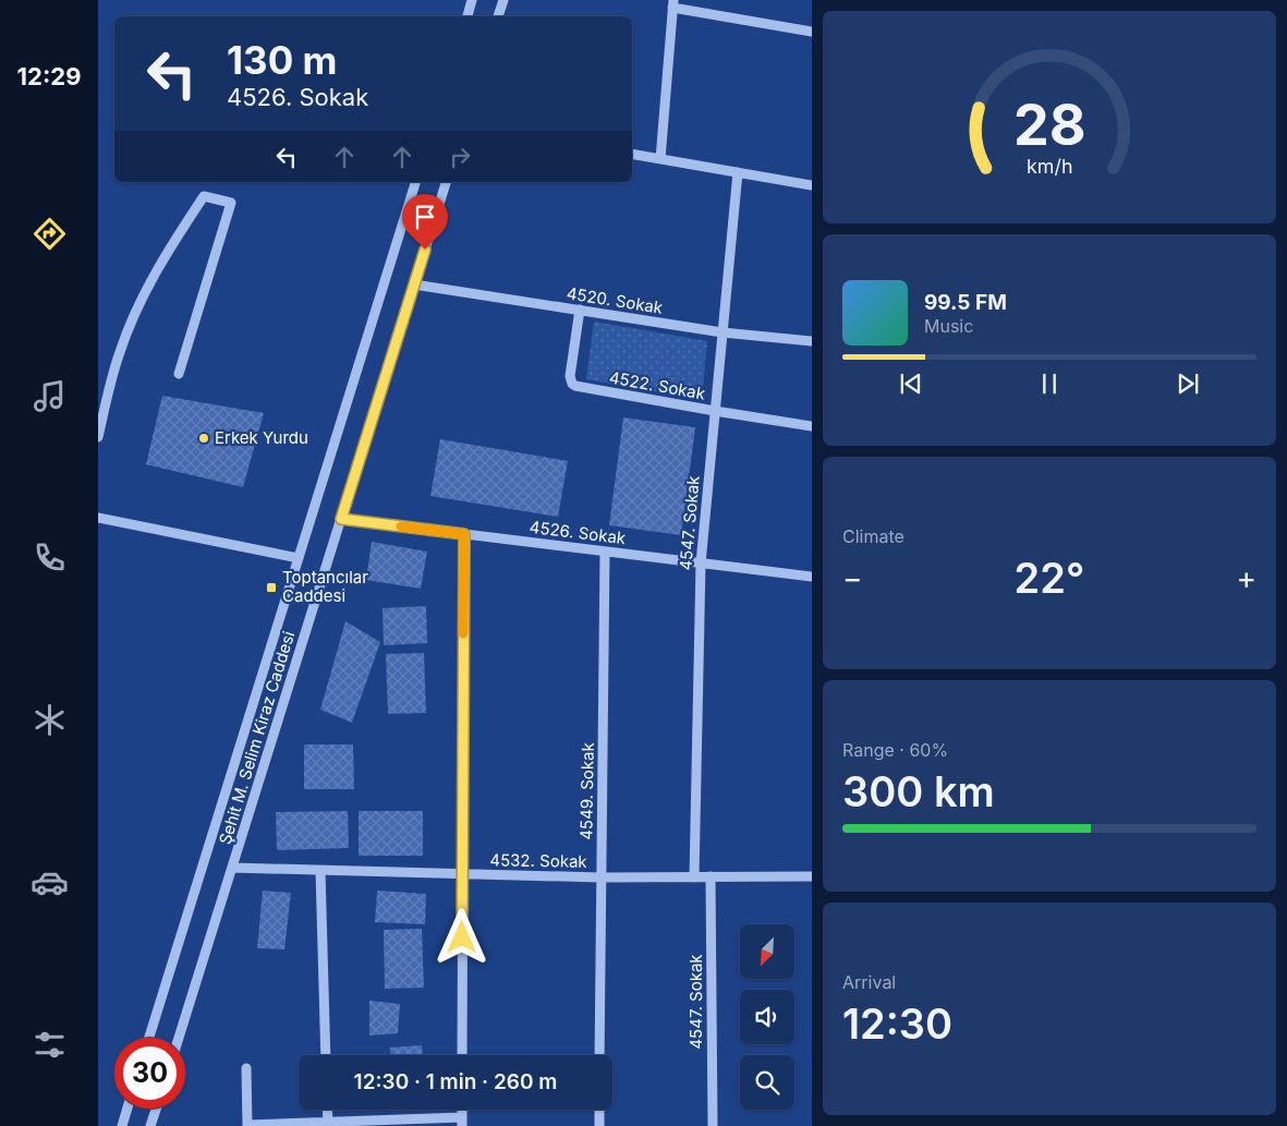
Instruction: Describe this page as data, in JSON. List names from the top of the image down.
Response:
{
  "streets": {
    "street": [
      "4520. Sokak",
      "4522. Sokak",
      "4547. Sokak",
      "4526. Sokak",
      "Şehit M. Selim Kiraz Caddesi",
      "4549. Sokak",
      "4532. Sokak"
    ]
  },
  "crossings": [
    ["4520. Sokak", "4522. Sokak"],
    ["4520. Sokak", "4547. Sokak"],
    ["4520. Sokak", "Şehit M. Selim Kiraz Caddesi"],
    ["4522. Sokak", "4547. Sokak"],
    ["4547. Sokak", "4526. Sokak"],
    ["4547. Sokak", "4532. Sokak"],
    ["4526. Sokak", "Şehit M. Selim Kiraz Caddesi"],
    ["4526. Sokak", "4549. Sokak"],
    ["Şehit M. Selim Kiraz Caddesi", "4532. Sokak"],
    ["4549. Sokak", "4532. Sokak"]
  ],
  "places": {
    "other": ["Erkek Yurdu"],
    "transit": ["Toptancılar Caddesi"]
  },
  "north": "bottom left",
  "page": {
    "tabs": "12:29",
    "turn": ["130 m", "4526. Sokak"],
    "song": ["99.5 FM", "Music"],
    "tile": [
      "Climate",
      ["Range · 60%", "300 km"],
      ["Arrival", "12:30"]
    ],
    "heat": ["−", "22°", "+"],
    "limit": "30",
    "trip": "12:30 · 1 min · 260 m",
    "gauge": ["28", "km/h"]
  }
}
